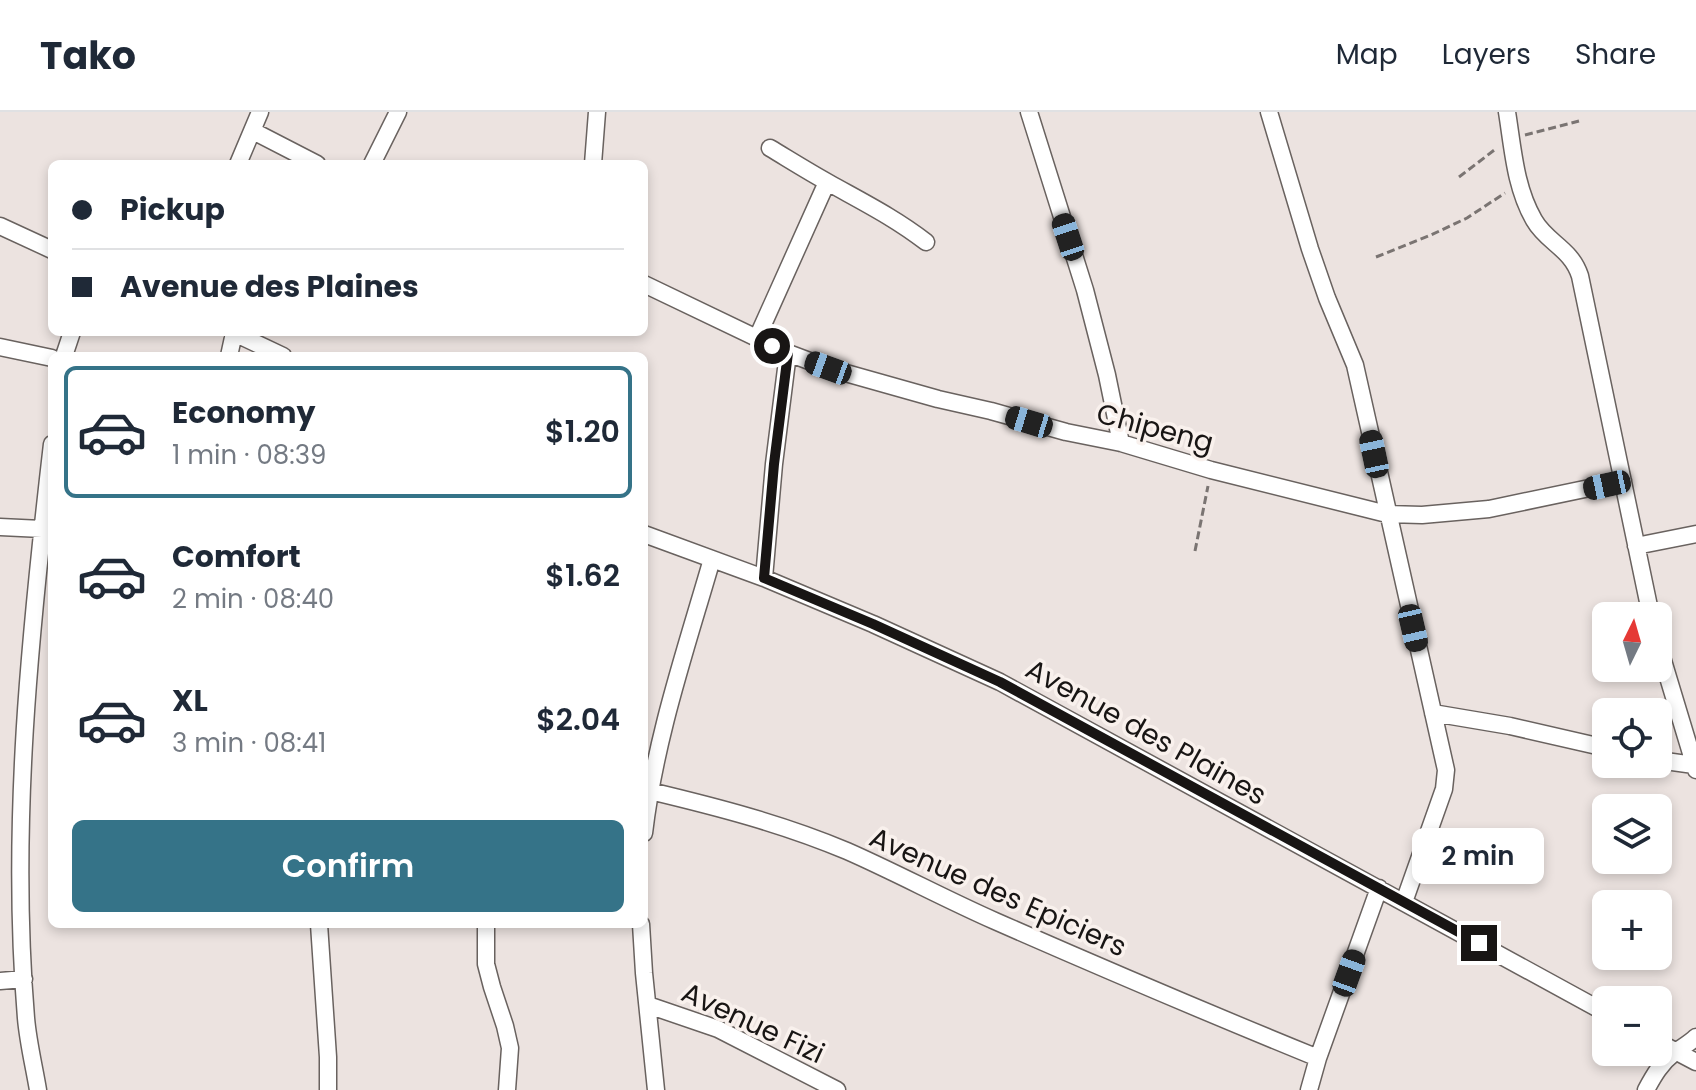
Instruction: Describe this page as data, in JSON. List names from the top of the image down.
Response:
{
  "streets": {
    "street": [
      "Chipeng",
      "Avenue des Plaines",
      "Avenue des Epiciers",
      "Avenue Fizi"
    ]
  },
  "north": "top",
  "page": {
    "header": "Tako",
    "nav": ["Map", "Layers", "Share"],
    "banner": ["Pickup", "Avenue des Plaines"],
    "list": [
      {
        "name": "Economy",
        "note": "1 min · 08:39",
        "value": "$1.20"
      },
      {
        "name": "Comfort",
        "note": "2 min · 08:40",
        "value": "$1.62"
      },
      {
        "name": "XL",
        "note": "3 min · 08:41",
        "value": "$2.04"
      }
    ],
    "map_buttons": ["+", "−"],
    "buttons": "Confirm",
    "bubble": "2 min"
  }
}
